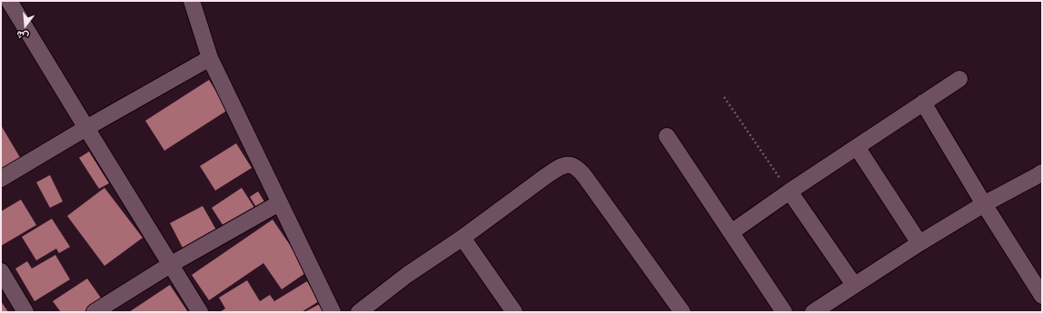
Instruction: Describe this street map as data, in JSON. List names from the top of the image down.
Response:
{
  "north": "bottom"
}
